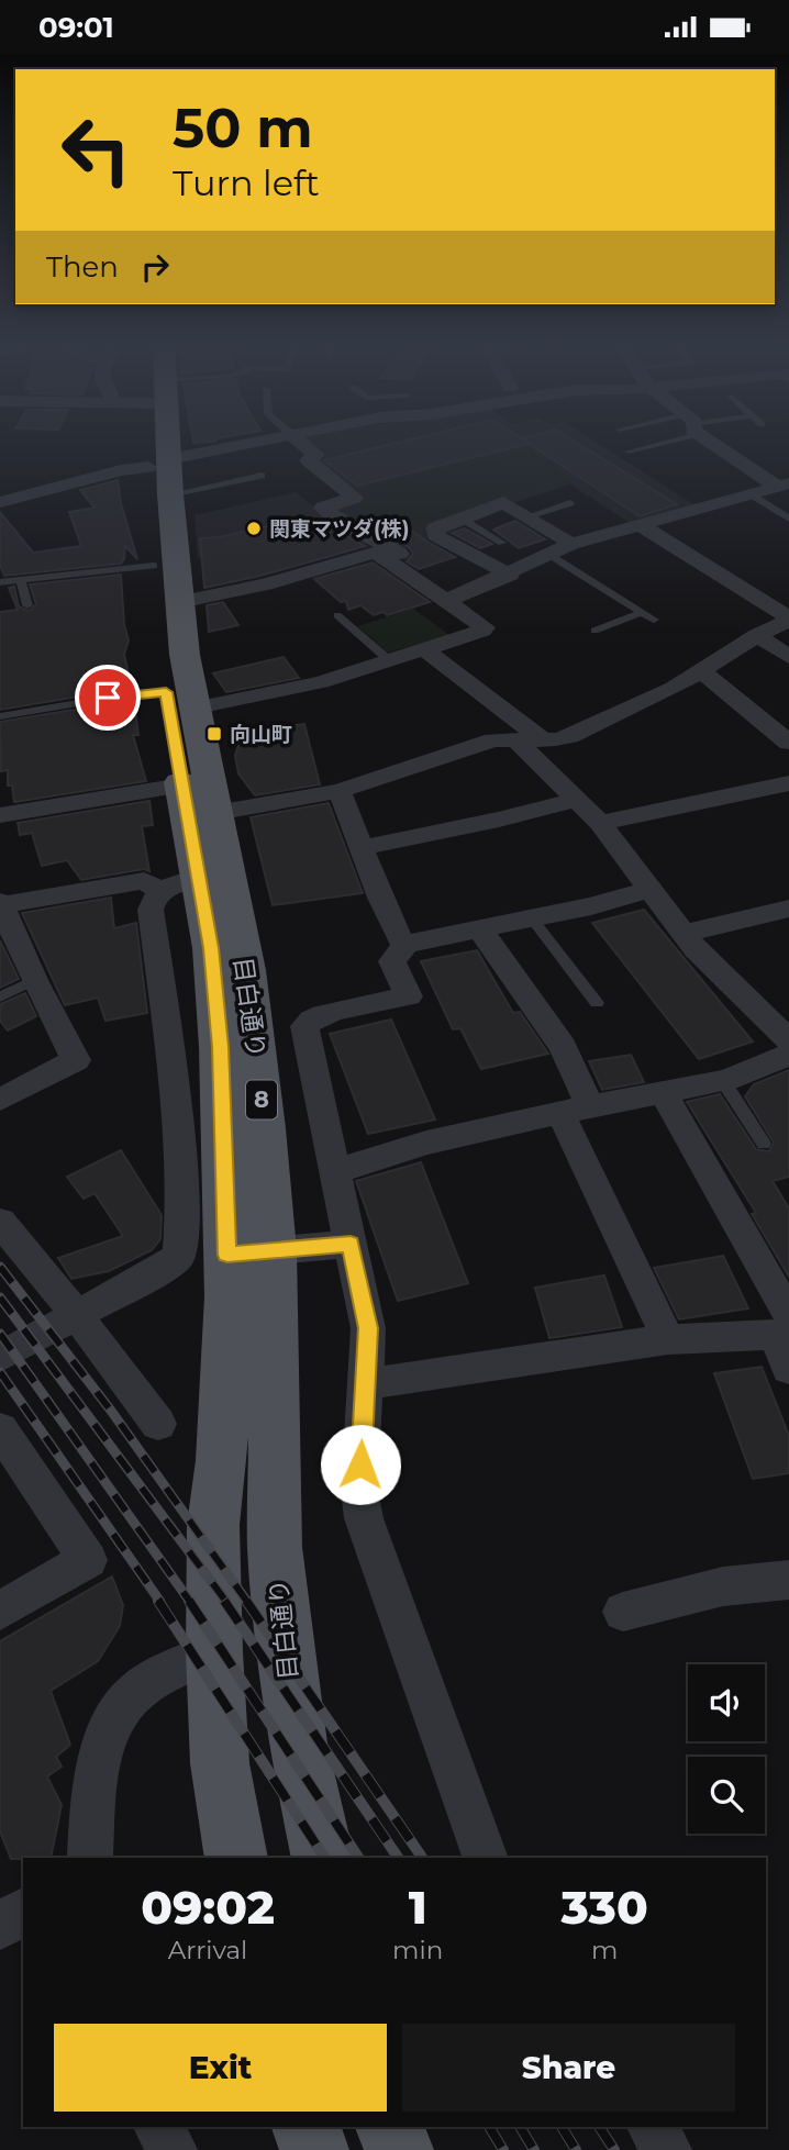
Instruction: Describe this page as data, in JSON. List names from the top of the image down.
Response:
{
  "streets": {
    "main road": ["目白通り", "8"]
  },
  "places": {
    "other": ["関東マツダ(株)"],
    "transit": ["向山町"]
  },
  "page": {
    "status": "09:01",
    "turn": ["50 m", "Turn left"],
    "then": "Then",
    "eta": [
      "09:02",
      "Arrival",
      "1",
      "min",
      "330",
      "m"
    ],
    "buttons": ["Exit", "Share"]
  }
}
